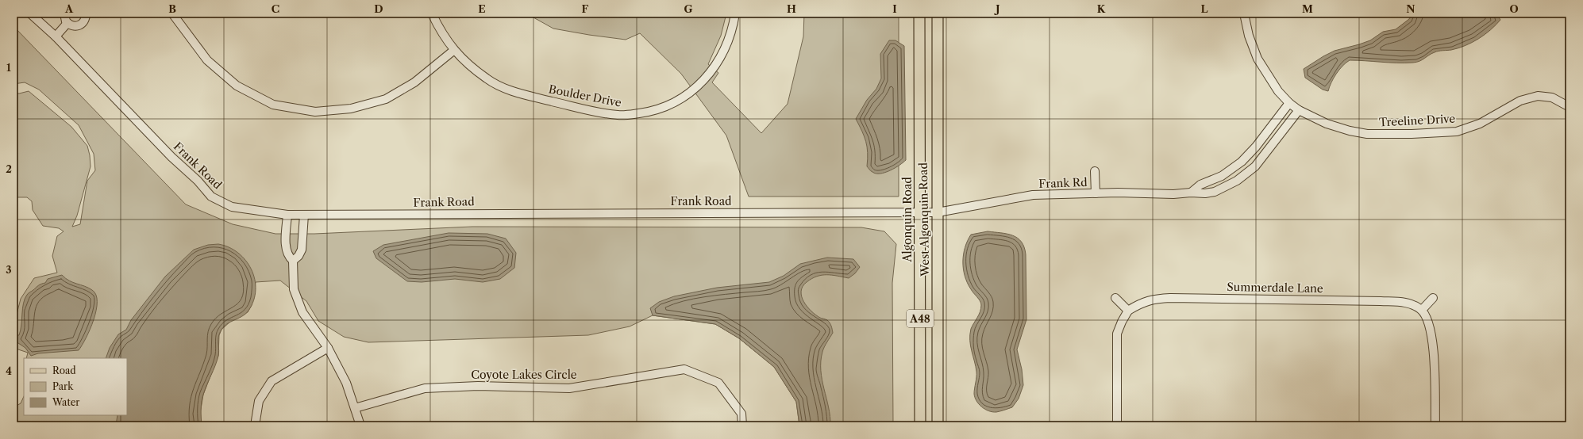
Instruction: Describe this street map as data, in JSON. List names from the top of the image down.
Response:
{
  "streets": {
    "main road": ["Algonquin Road", "West Algonquin Road", "A48"],
    "street": [
      "Boulder Drive",
      "Treeline Drive",
      "Frank Road",
      "Frank Rd",
      "Summerdale Lane",
      "Coyote Lakes Circle"
    ]
  },
  "crossings": [
    ["Treeline Drive", "Frank Rd"],
    ["Frank Road", "Frank Rd"],
    ["Frank Road", "Algonquin Road"],
    ["Frank Road", "West Algonquin Road"],
    ["Frank Rd", "West Algonquin Road"]
  ],
  "legend": ["Road", "Park", "Water"],
  "grid": {
    "columns": [
      "A",
      "B",
      "C",
      "D",
      "E",
      "F",
      "G",
      "H",
      "I",
      "J",
      "K",
      "L",
      "M",
      "N",
      "O"
    ],
    "rows": [
      "1",
      "2",
      "3",
      "4"
    ]
  }
}
